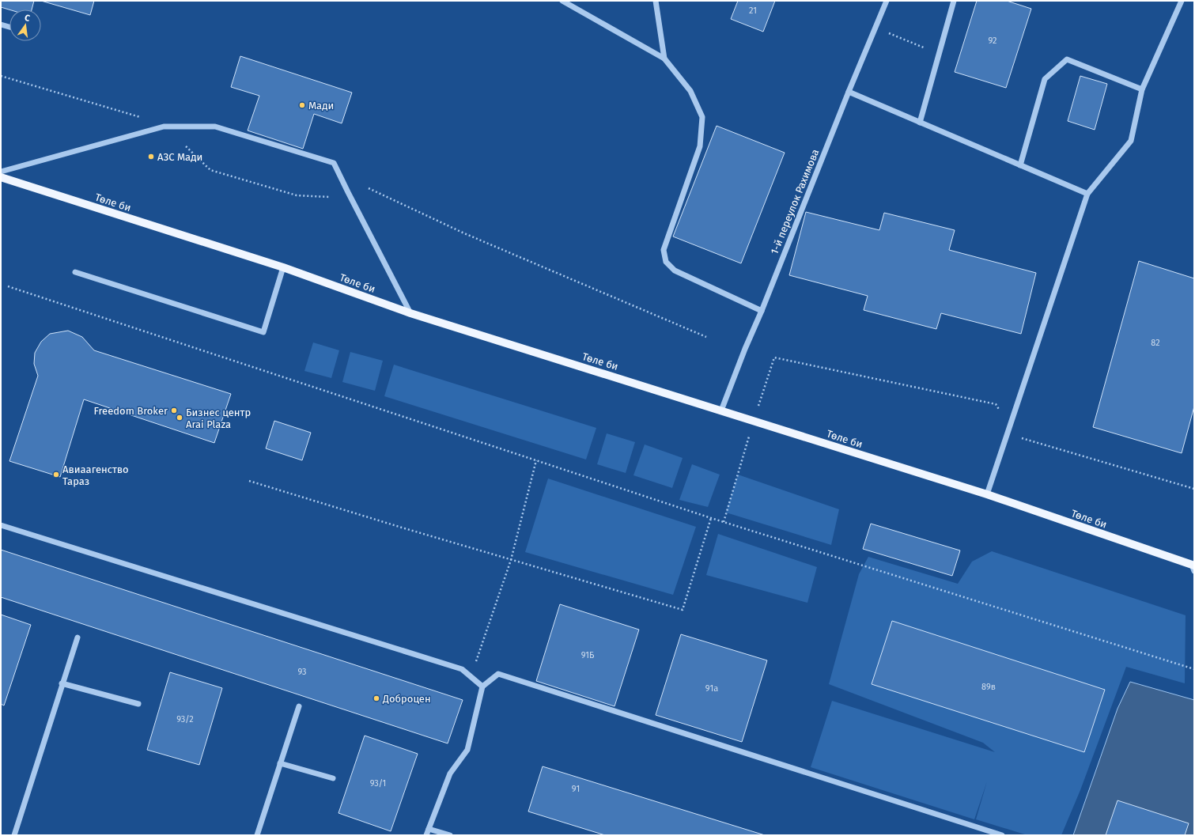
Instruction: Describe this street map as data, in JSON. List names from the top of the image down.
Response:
{
  "streets": {
    "main road": ["Төле би"],
    "street": ["1-й переулок Рахимова"]
  },
  "crossings": [
    ["1-й переулок Рахимова", "Төле би"]
  ],
  "places": [
    "Мади",
    "АЗС Мади",
    "Freedom Broker",
    "Бизнес центр Arai Plaza",
    "Авиаагенство Тараз",
    "Доброцен"
  ],
  "house_numbers": [
    "21",
    "92",
    "82",
    "91Б",
    "93",
    "89в",
    "91а",
    "93/2",
    "93/1",
    "91"
  ],
  "north": "top"
}
